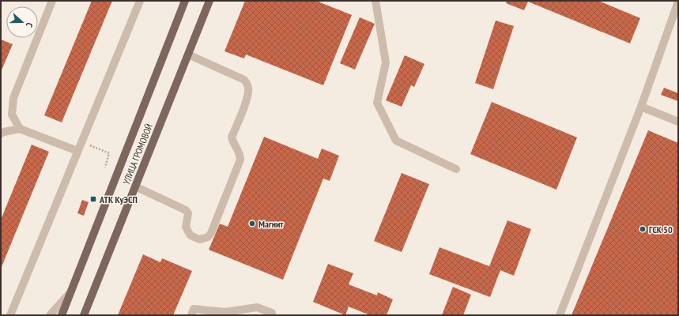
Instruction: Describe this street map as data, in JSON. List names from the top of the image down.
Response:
{
  "streets": {
    "main road": ["УЛИЦА ГРОМОВОЙ"]
  },
  "places": {
    "transit": ["АТК КуЭСП"],
    "other": ["Магнит", "ГСК 50"]
  },
  "north": "right"
}
